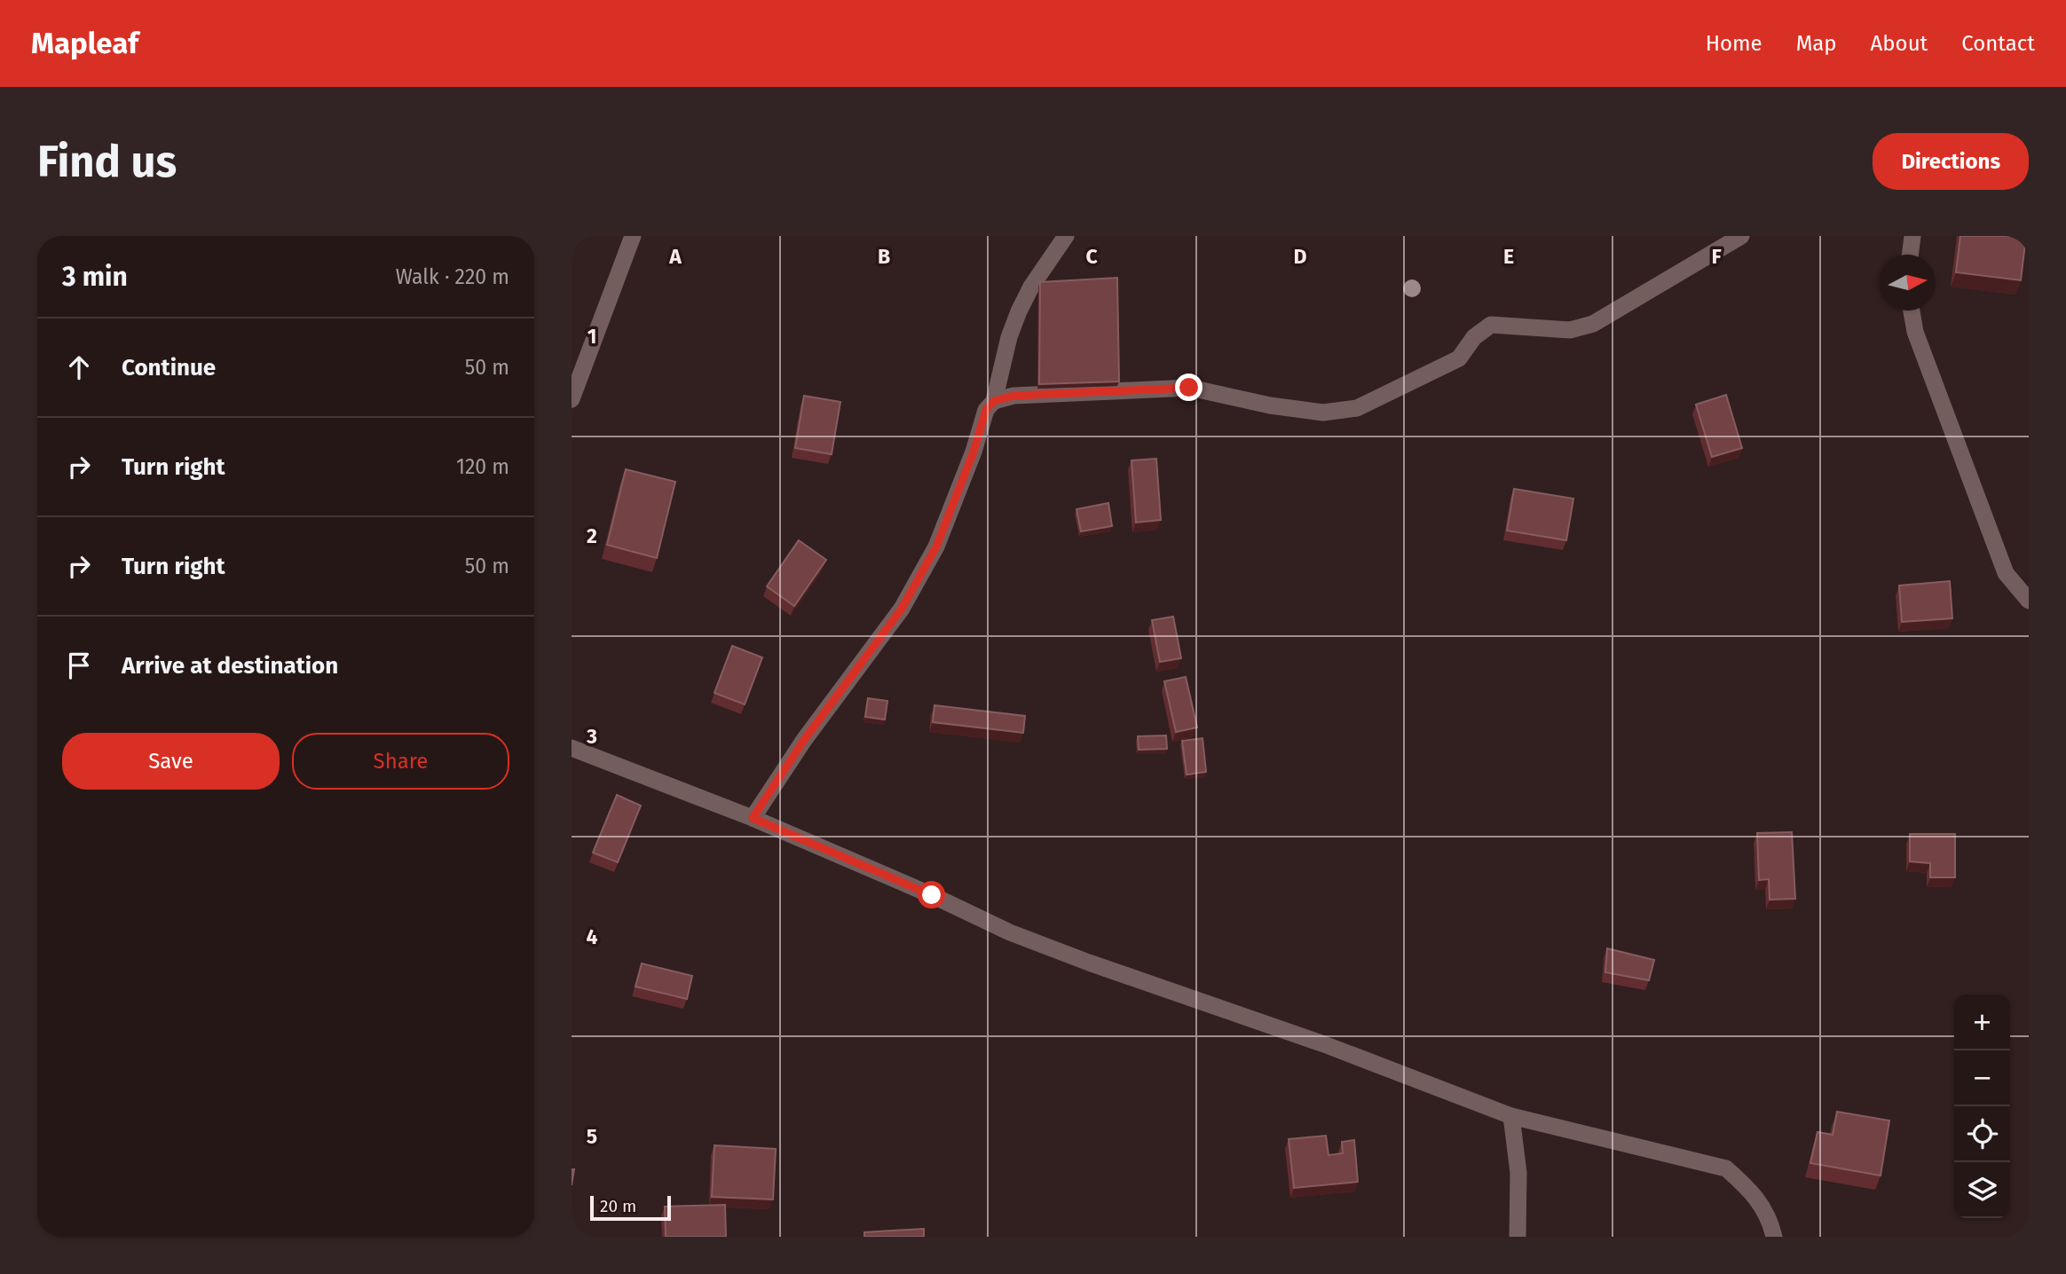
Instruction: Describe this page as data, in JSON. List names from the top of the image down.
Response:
{
  "scale_bar": "20 m",
  "north": "right",
  "page": {
    "header": "Mapleaf",
    "nav": [
      "Home",
      "Map",
      "About",
      "Contact"
    ],
    "buttons": [
      "Directions",
      ["Save", "Share"]
    ],
    "title": "Find us",
    "heading": ["3 min", "Walk · 220 m"],
    "list": [
      ["Continue", "50 m"],
      ["Turn right", "120 m"],
      ["Turn right", "50 m"],
      "Arrive at destination"
    ],
    "map_buttons": ["+", "−"],
    "scale": "20 m"
  },
  "grid": {
    "columns": [
      "A",
      "B",
      "C",
      "D",
      "E",
      "F"
    ],
    "rows": [
      "1",
      "2",
      "3",
      "4",
      "5"
    ]
  }
}
